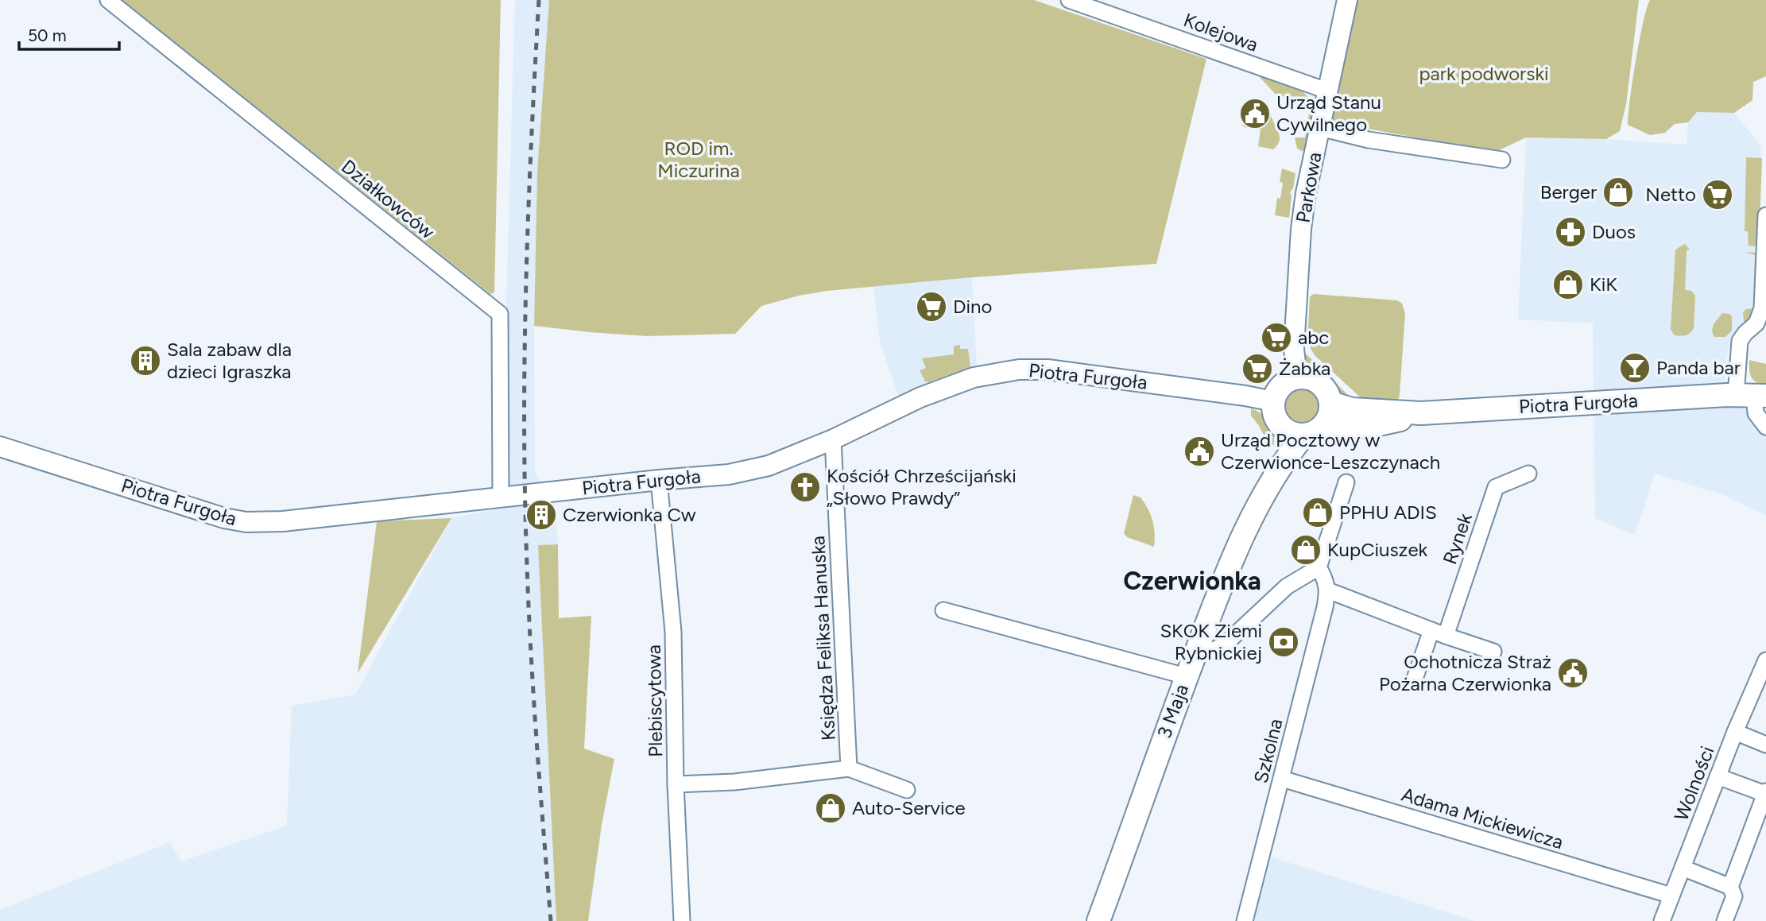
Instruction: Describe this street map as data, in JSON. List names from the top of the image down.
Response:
{
  "streets": {
    "main road": ["Piotra Furgoła", "3 Maja"],
    "street": [
      "Kolejowa",
      "Parkowa",
      "Działkowców",
      "Rynek",
      "Księdza Feliksa Hanuska",
      "Plebiscytowa",
      "Szkolna",
      "Wolności",
      "Adama Mickiewicza"
    ]
  },
  "crossings": [
    ["Kolejowa", "Parkowa"],
    ["Parkowa", "Piotra Furgoła"],
    ["Parkowa", "3 Maja"],
    ["Działkowców", "Piotra Furgoła"],
    ["Piotra Furgoła", "Księdza Feliksa Hanuska"],
    ["Piotra Furgoła", "Plebiscytowa"],
    ["Piotra Furgoła", "3 Maja"],
    ["Księdza Feliksa Hanuska", "Plebiscytowa"],
    ["Szkolna", "Adama Mickiewicza"],
    ["Wolności", "Adama Mickiewicza"]
  ],
  "districts": ["Czerwionka"],
  "parks": ["park podworski", "ROD im. Miczurina"],
  "places": {
    "public building": ["Urząd Stanu Cywilnego", "Urząd Pocztowy w Czerwionce-Leszczynach", "Ochotnicza Straż Pożarna Czerwionka"],
    "shop": [
      "Berger",
      "KiK",
      "PPHU ADIS",
      "KupCiuszek",
      "Auto-Service"
    ],
    "supermarket": [
      "Netto",
      "Dino",
      "abc",
      "Żabka"
    ],
    "pharmacy": ["Duos"],
    "building": ["Sala zabaw dla dzieci Igraszka", "Czerwionka Cw"],
    "bar": ["Panda bar"],
    "church": ["Kościół Chrześcijański „Słowo Prawdy”"],
    "bank": ["SKOK Ziemi Rybnickiej"]
  },
  "scale_bar": "50 m"
}
